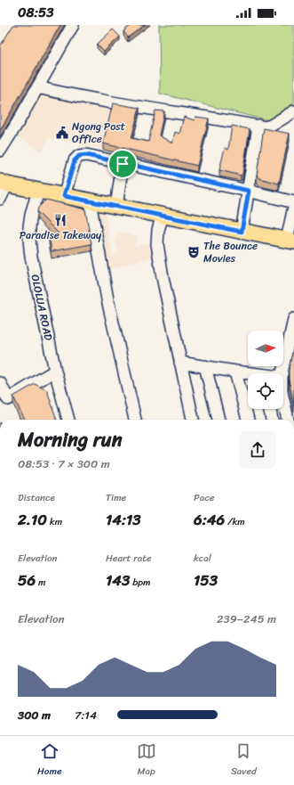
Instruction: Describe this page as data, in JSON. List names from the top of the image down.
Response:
{
  "streets": {
    "street": ["OLOLUA ROAD"]
  },
  "places": {
    "public building": ["Ngong Post Office"],
    "restaurant": ["Paradise Takeway"],
    "theatre": ["The Bounce Movies"]
  },
  "north": "right",
  "page": {
    "status": "08:53",
    "heading": ["Morning run", "08:53 · 7 × 300 m"],
    "stats": [
      ["Distance", "2.10 km"],
      ["Time", "14:13"],
      ["Pace", "6:46 /km"],
      ["Elevation", "56 m"],
      ["Heart rate", "143 bpm"],
      ["kcal", "153"]
    ],
    "chart": ["Elevation", "239–245 m"],
    "list": [
      {
        "name": "300 m",
        "note": "7:14"
      }
    ],
    "tabs": ["Home", "Map", "Saved"]
  }
}
